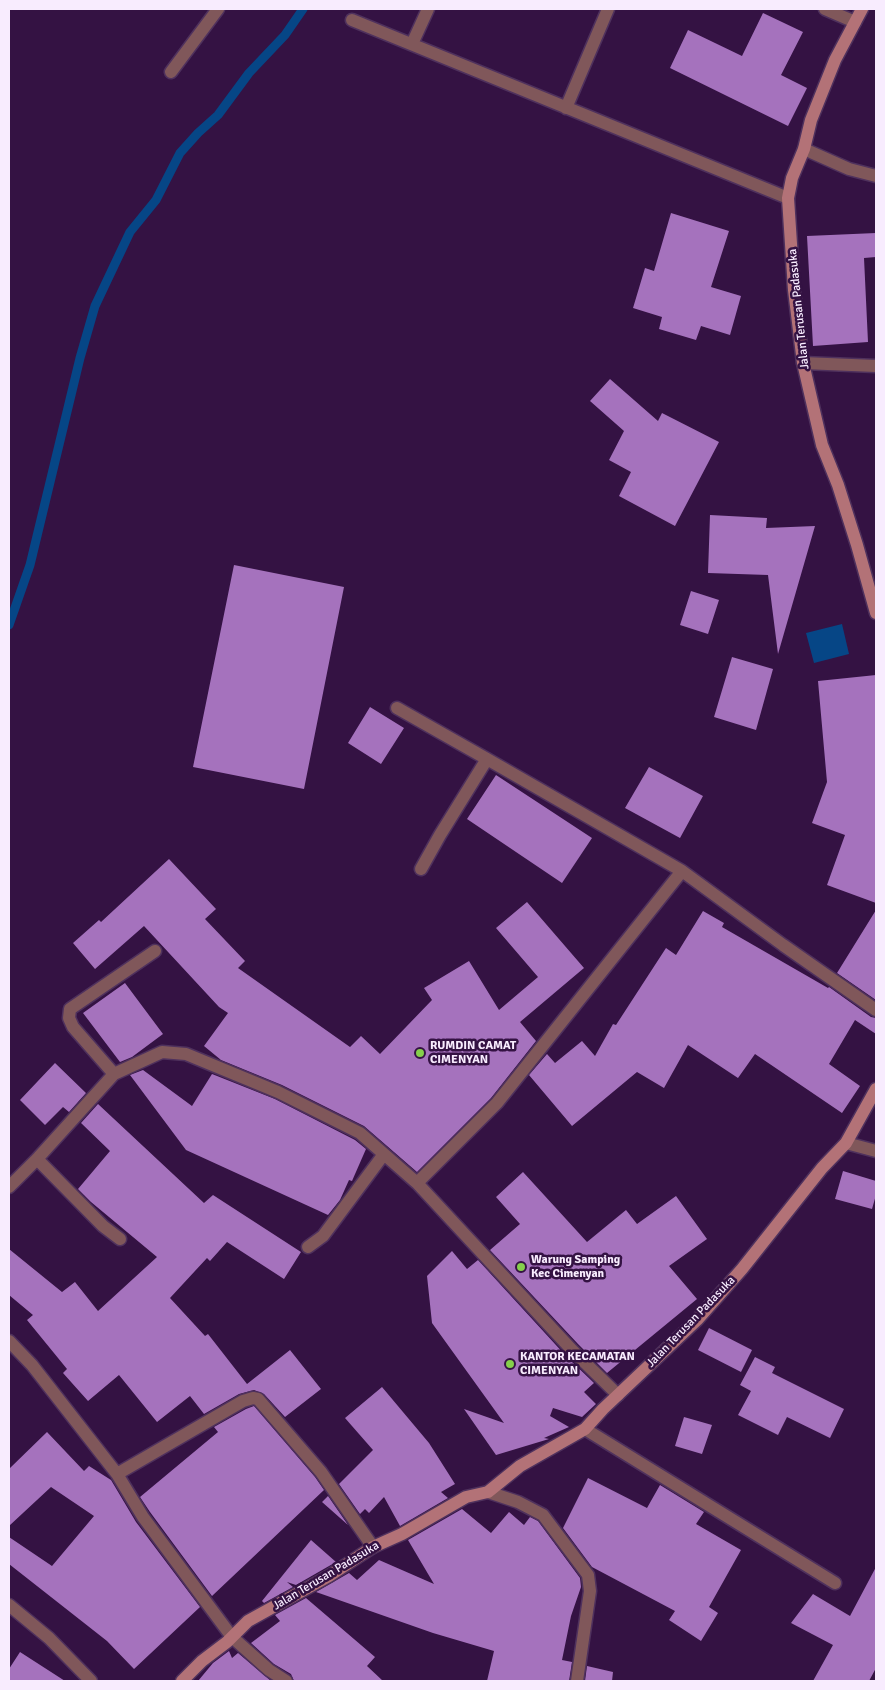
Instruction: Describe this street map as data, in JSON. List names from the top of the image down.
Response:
{
  "streets": {
    "street": ["Jalan Terusan Padasuka"]
  },
  "places": ["RUMDIN CAMAT CIMENYAN", "Warung Samping Kec Cimenyan", "KANTOR KECAMATAN CIMENYAN"]
}
